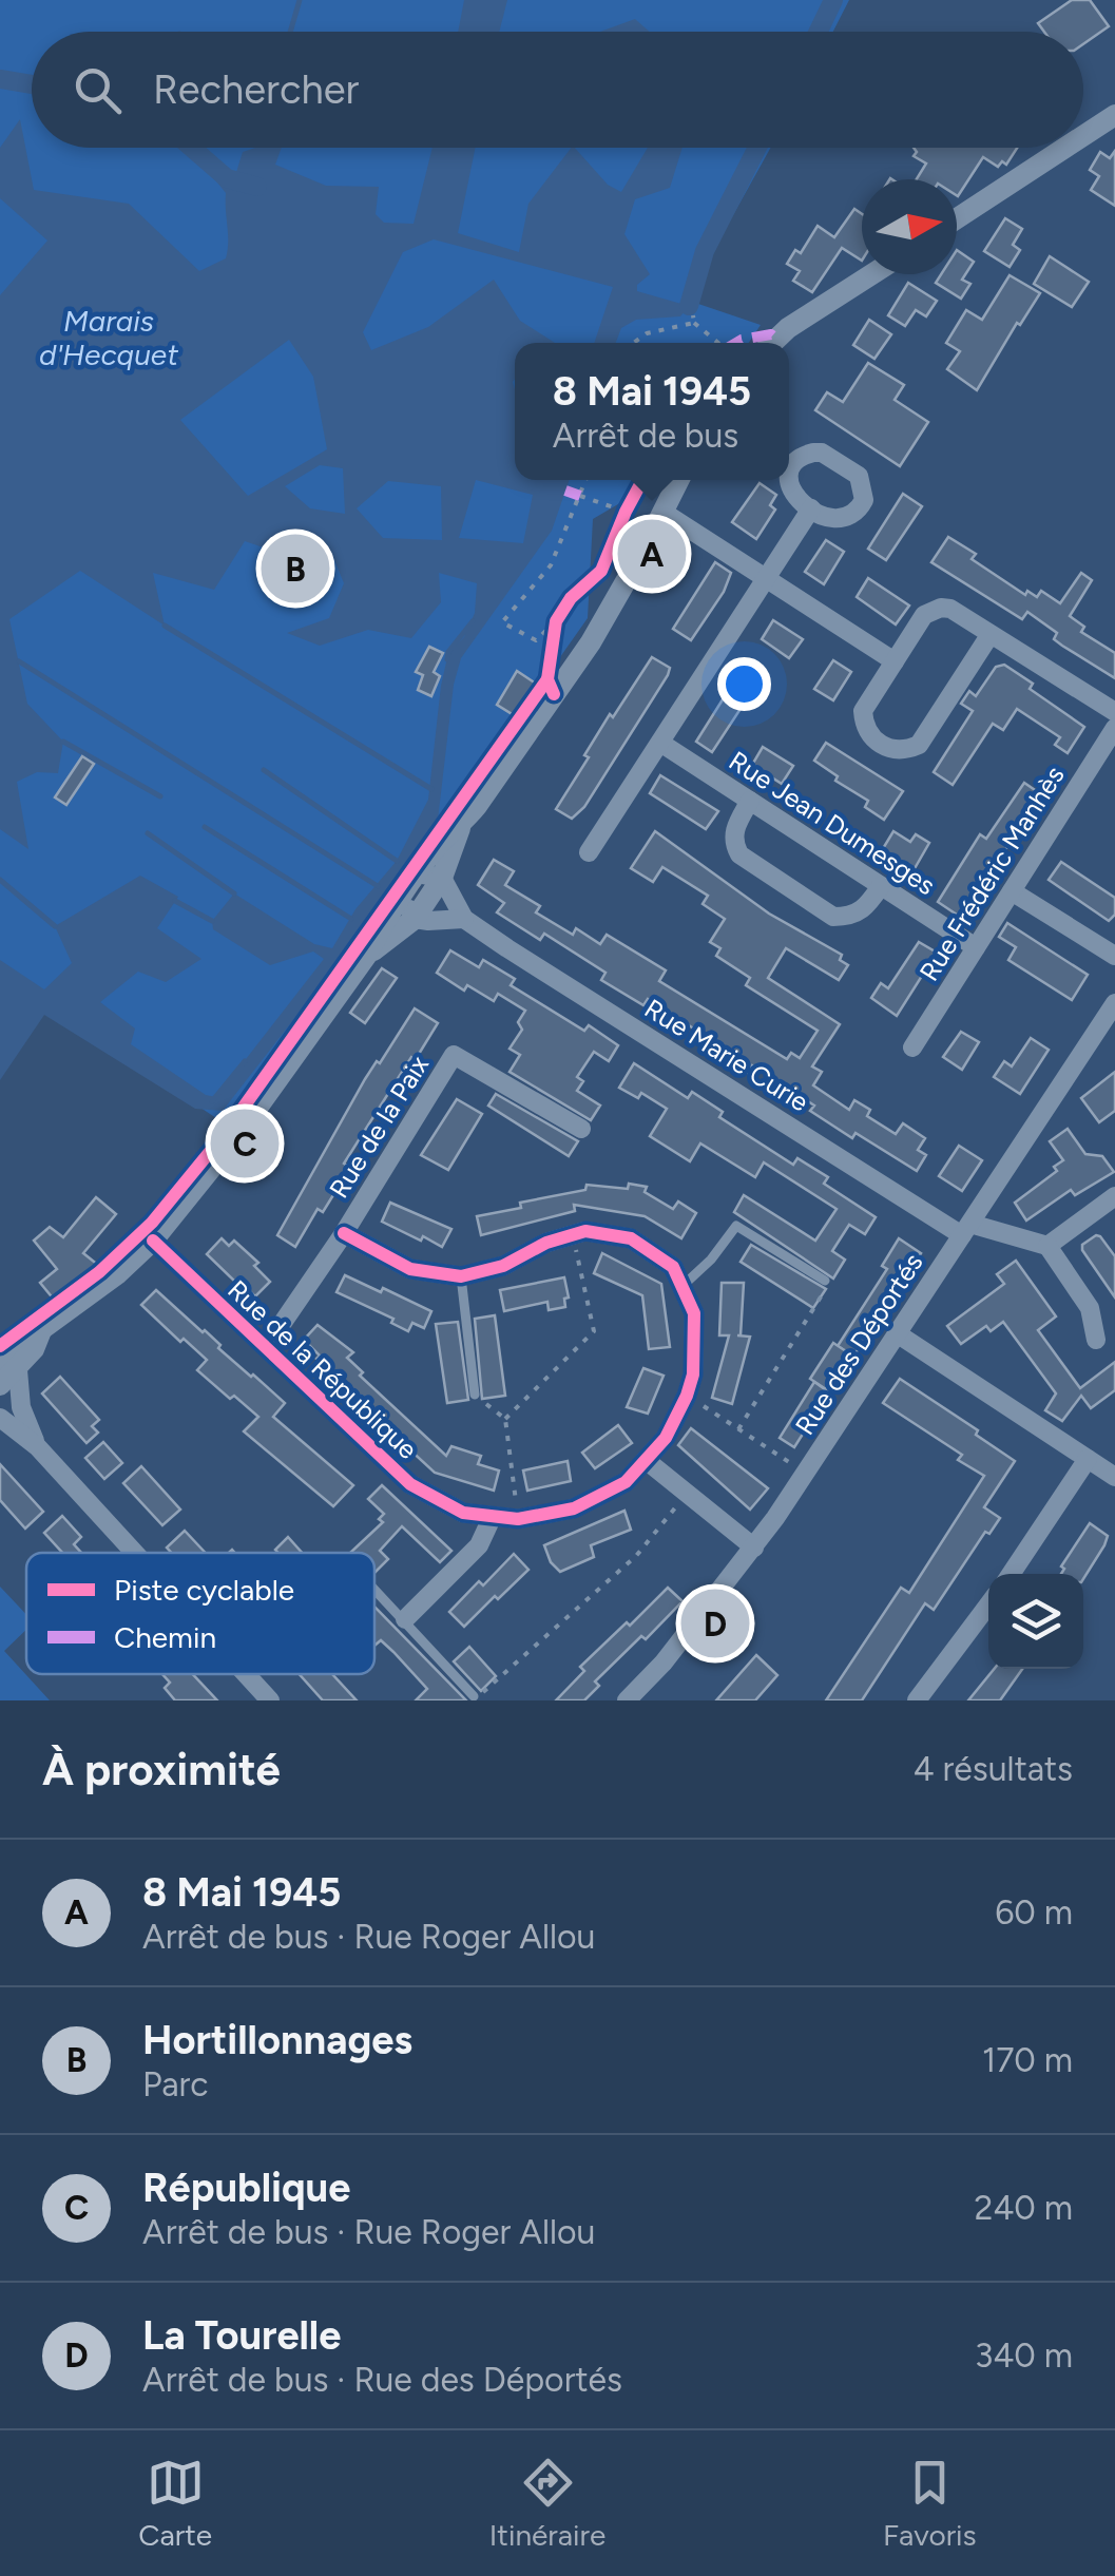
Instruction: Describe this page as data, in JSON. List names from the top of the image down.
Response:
{
  "streets": {
    "street": [
      "Rue Jean Dumesges",
      "Rue Frédéric Manhès",
      "Rue Marie Curie",
      "Rue de la Paix",
      "Rue des Déportés",
      "Rue de la République"
    ]
  },
  "crossings": [
    ["Rue Jean Dumesges", "Rue Frédéric Manhès"],
    ["Rue Marie Curie", "Rue des Déportés"],
    ["Rue de la Paix", "Rue de la République"]
  ],
  "water": ["Marais d'Hecquet"],
  "legend": ["Piste cyclable", "Chemin"],
  "north": "right",
  "page": {
    "search": "Rechercher",
    "popup": ["8 Mai 1945", "Arrêt de bus"],
    "pins": [
      "A",
      "B",
      "C",
      "D"
    ],
    "heading": ["À proximité", "4 résultats"],
    "list": [
      {
        "mark": "A",
        "name": "8 Mai 1945",
        "note": "Arrêt de bus · Rue Roger Allou",
        "value": "60 m"
      },
      {
        "mark": "B",
        "name": "Hortillonnages",
        "note": "Parc",
        "value": "170 m"
      },
      {
        "mark": "C",
        "name": "République",
        "note": "Arrêt de bus · Rue Roger Allou",
        "value": "240 m"
      },
      {
        "mark": "D",
        "name": "La Tourelle",
        "note": "Arrêt de bus · Rue des Déportés",
        "value": "340 m"
      }
    ],
    "nav": ["Carte", "Itinéraire", "Favoris"]
  }
}
